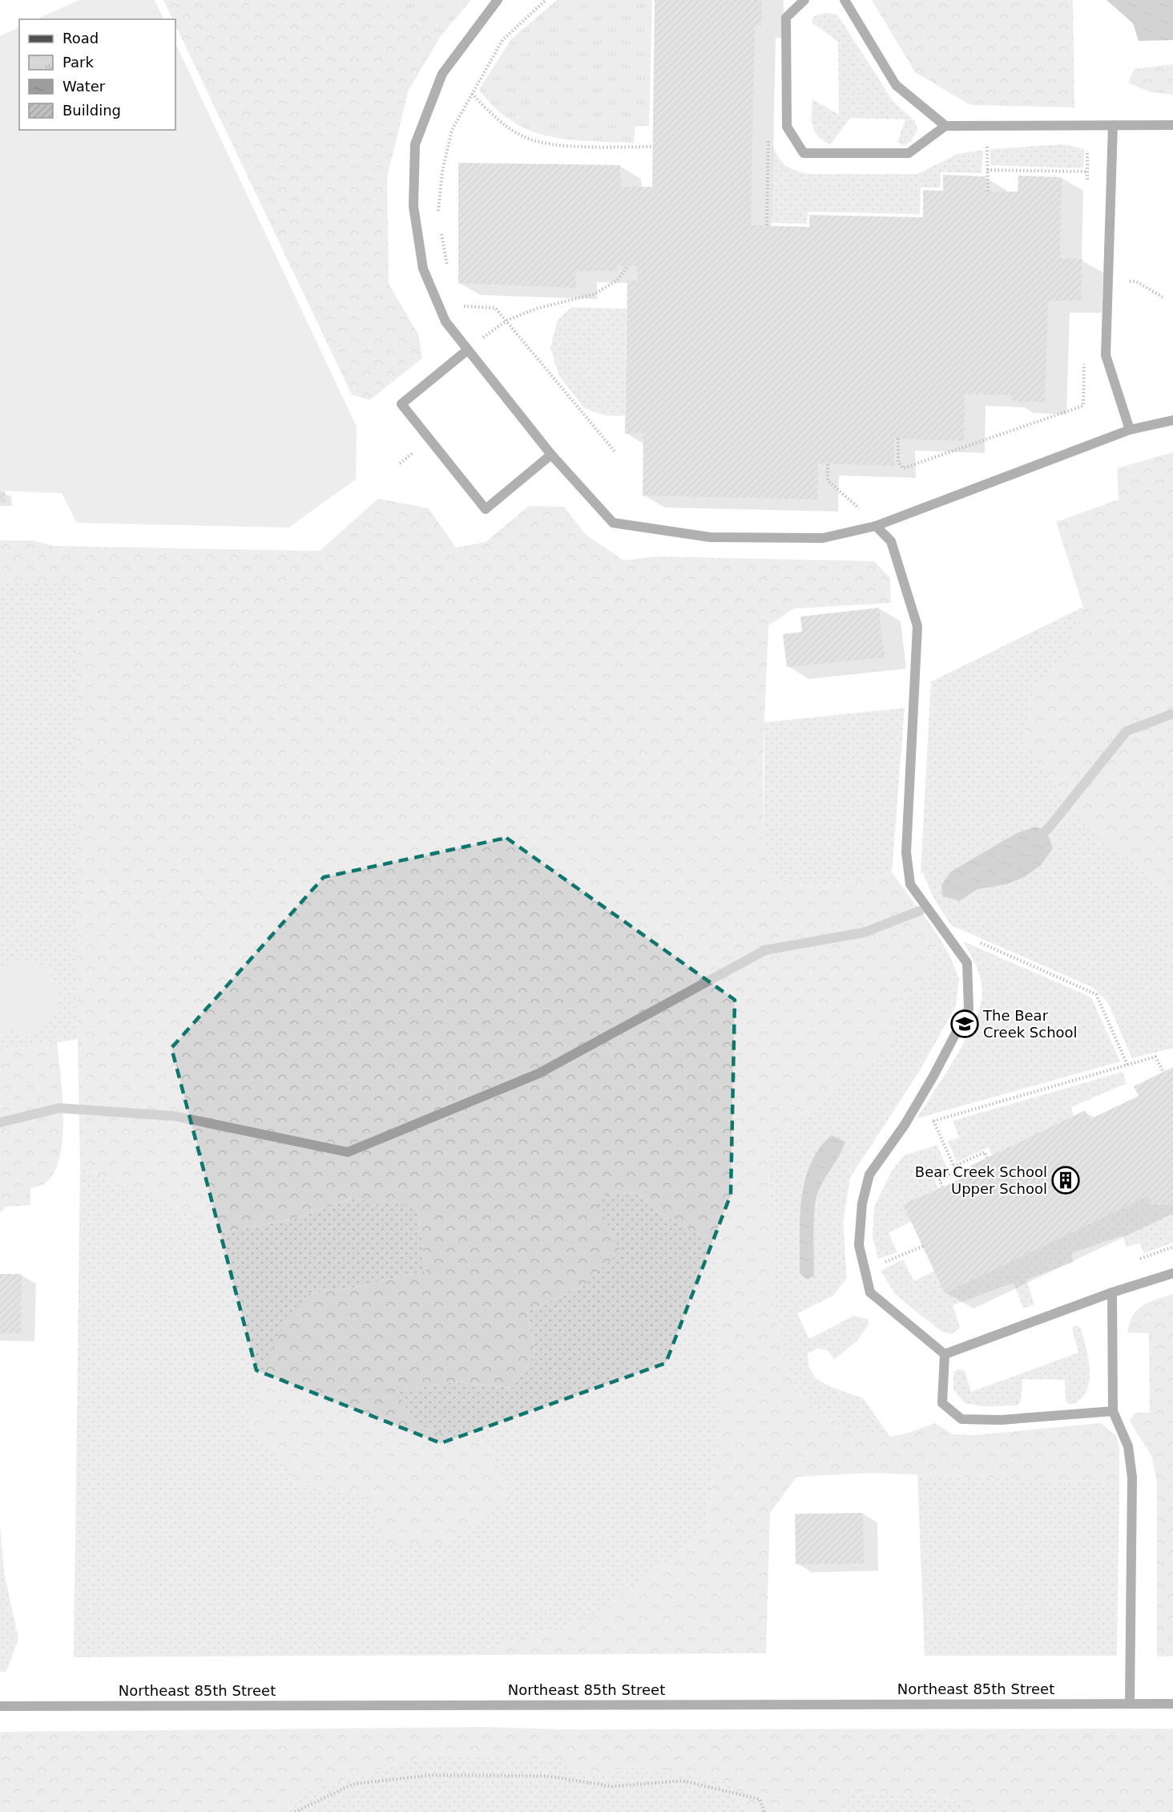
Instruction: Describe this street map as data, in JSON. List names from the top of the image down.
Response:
{
  "streets": {
    "street": ["Northeast 85th Street"]
  },
  "places": {
    "school or university": ["The Bear Creek School"],
    "building": ["Bear Creek School Upper School"]
  },
  "legend": [
    "Road",
    "Park",
    "Water",
    "Building"
  ]
}
